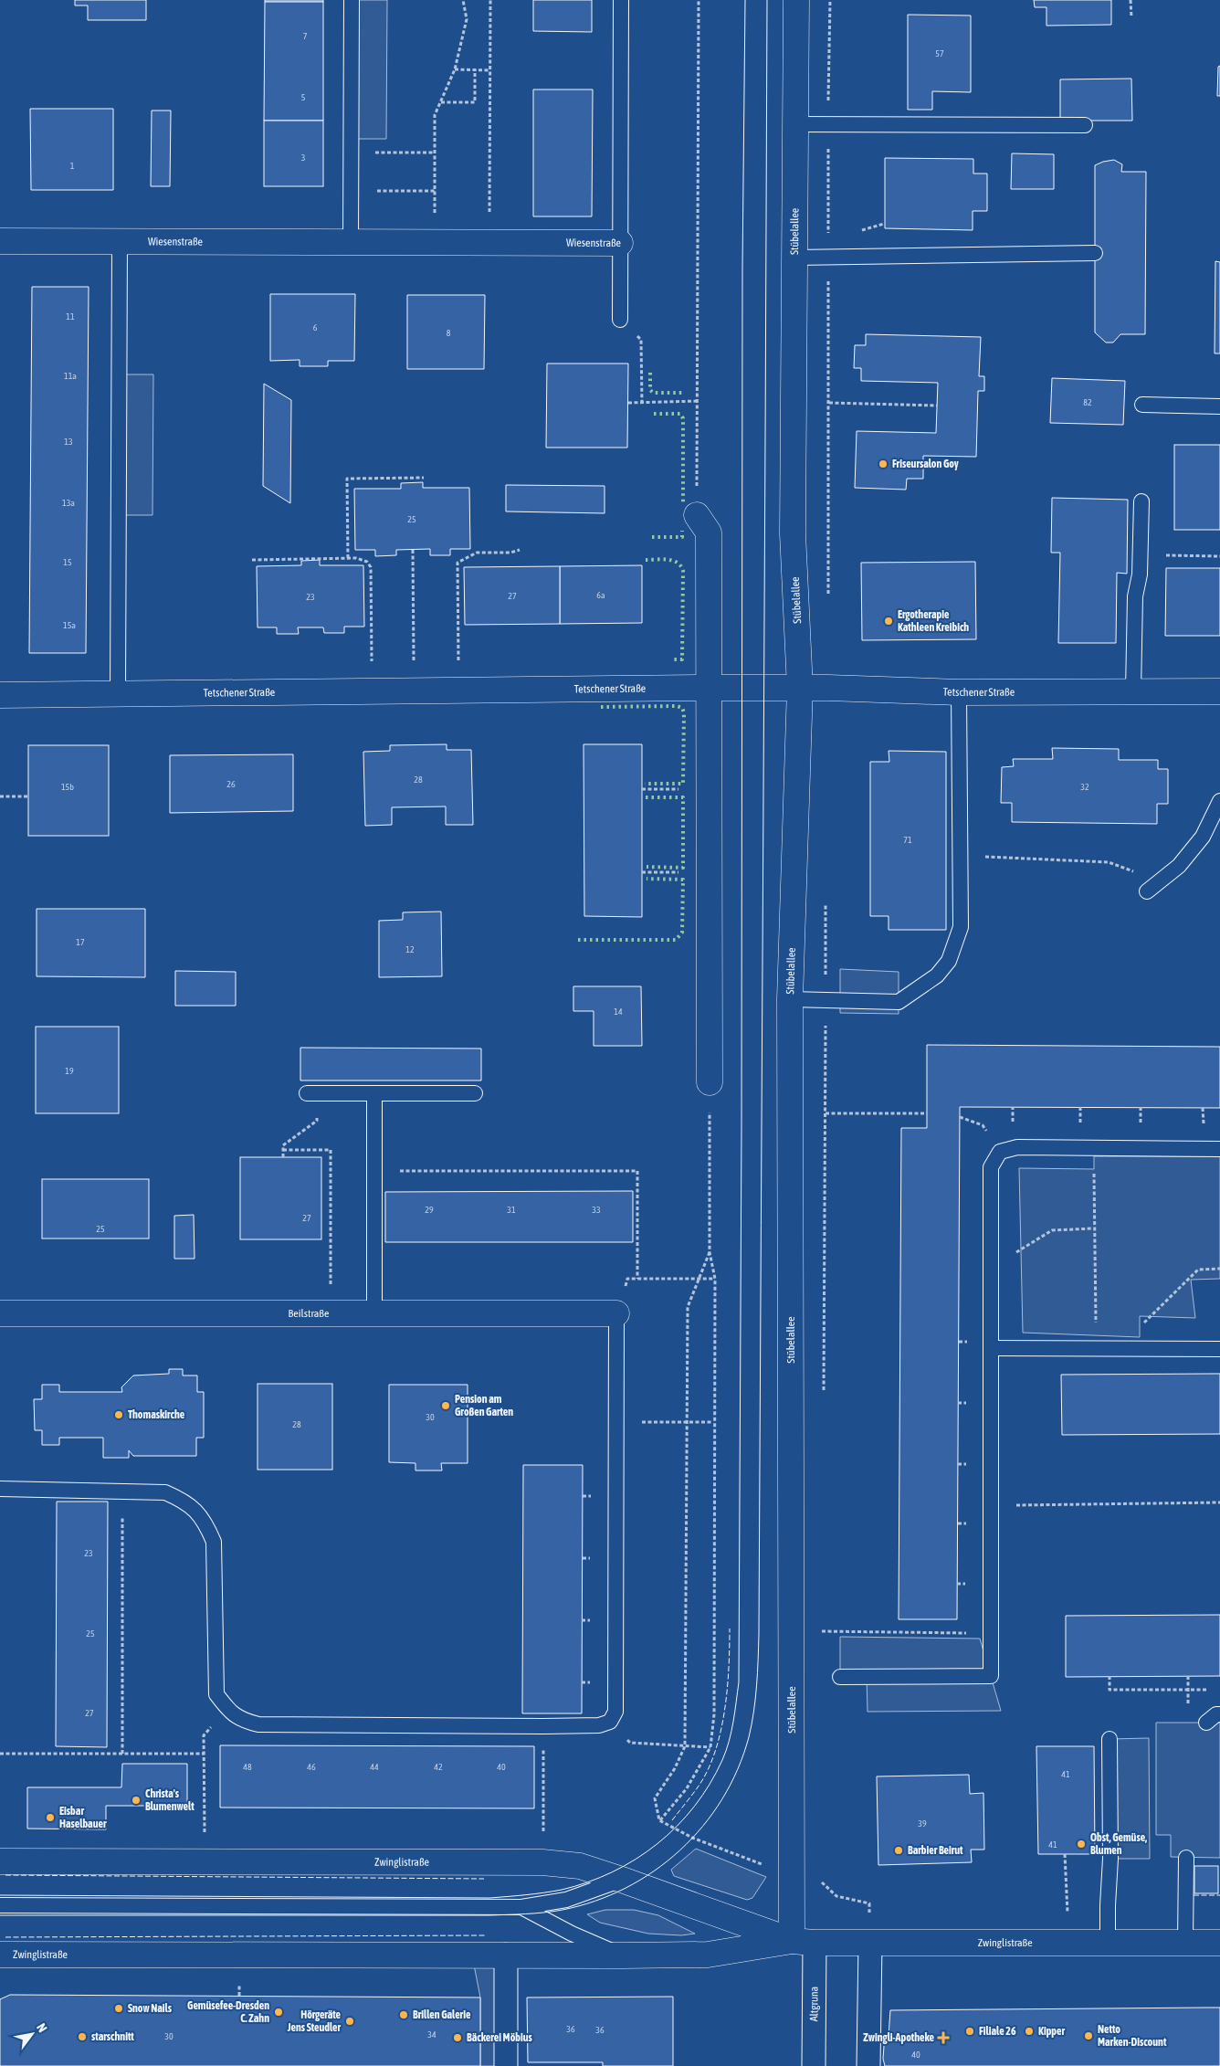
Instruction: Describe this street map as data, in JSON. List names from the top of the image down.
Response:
{
  "streets": {
    "street": [
      "Stübelallee",
      "Wiesenstraße",
      "Tetschener Straße",
      "Beilstraße",
      "Zwinglistraße",
      "Altgruna"
    ]
  },
  "crossings": [
    ["Stübelallee", "Tetschener Straße"],
    ["Stübelallee", "Zwinglistraße"],
    ["Stübelallee", "Altgruna"],
    ["Zwinglistraße", "Altgruna"]
  ],
  "places": {
    "other": [
      "Friseursalon Goy",
      "Ergotherapie Kathleen Kreibich",
      "Pension am Großen Garten",
      "Thomaskirche",
      "Christa's Blumenwelt",
      "Eisbar Haselbauer",
      "Obst, Gemüse, Blumen",
      "Barbier Beirut",
      "Snow Nails",
      "Gemüsefee-Dresden C. Zahn",
      "Brillen Galerie",
      "Hörgeräte Jens Steudler",
      "Filiale 26",
      "Kipper",
      "Netto Marken-Discount",
      "starschnitt",
      "Bäckerei Möbius"
    ],
    "health": ["Zwingli-Apotheke"]
  },
  "house_numbers": [
    "7",
    "57",
    "5",
    "3",
    "1",
    "11",
    "6",
    "8",
    "11a",
    "82",
    "13",
    "13a",
    "25",
    "15",
    "6a",
    "27",
    "23",
    "15a",
    "28",
    "26",
    "15b",
    "32",
    "71",
    "17",
    "12",
    "14",
    "19",
    "29",
    "31",
    "33",
    "27",
    "25",
    "30",
    "28",
    "23",
    "25",
    "27",
    "48",
    "46",
    "44",
    "42",
    "40",
    "41",
    "39",
    "41",
    "36",
    "36",
    "34",
    "30",
    "40"
  ],
  "north": "top right"
}
